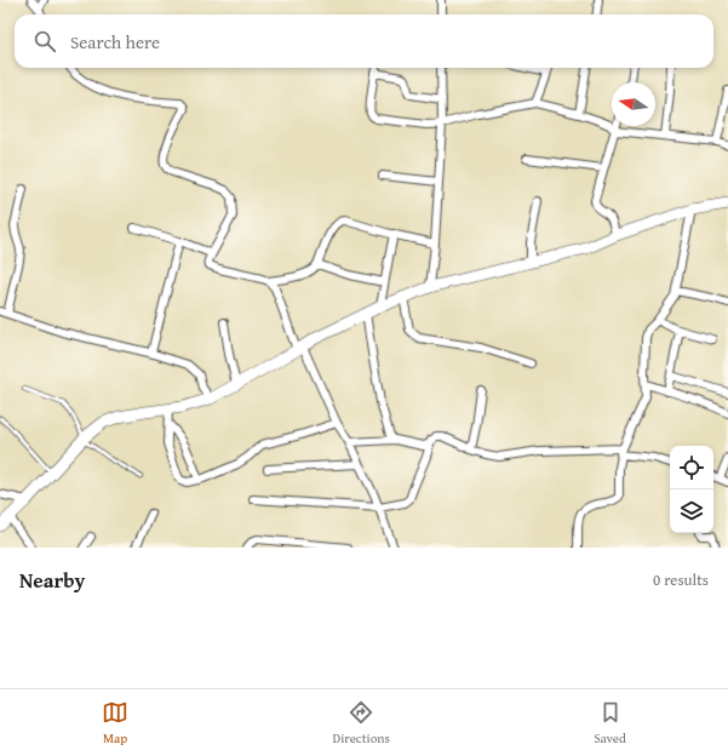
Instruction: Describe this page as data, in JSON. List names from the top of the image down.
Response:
{
  "north": "left",
  "page": {
    "search": "Search here",
    "heading": ["Nearby", "0 results"],
    "nav": ["Map", "Directions", "Saved"]
  }
}
